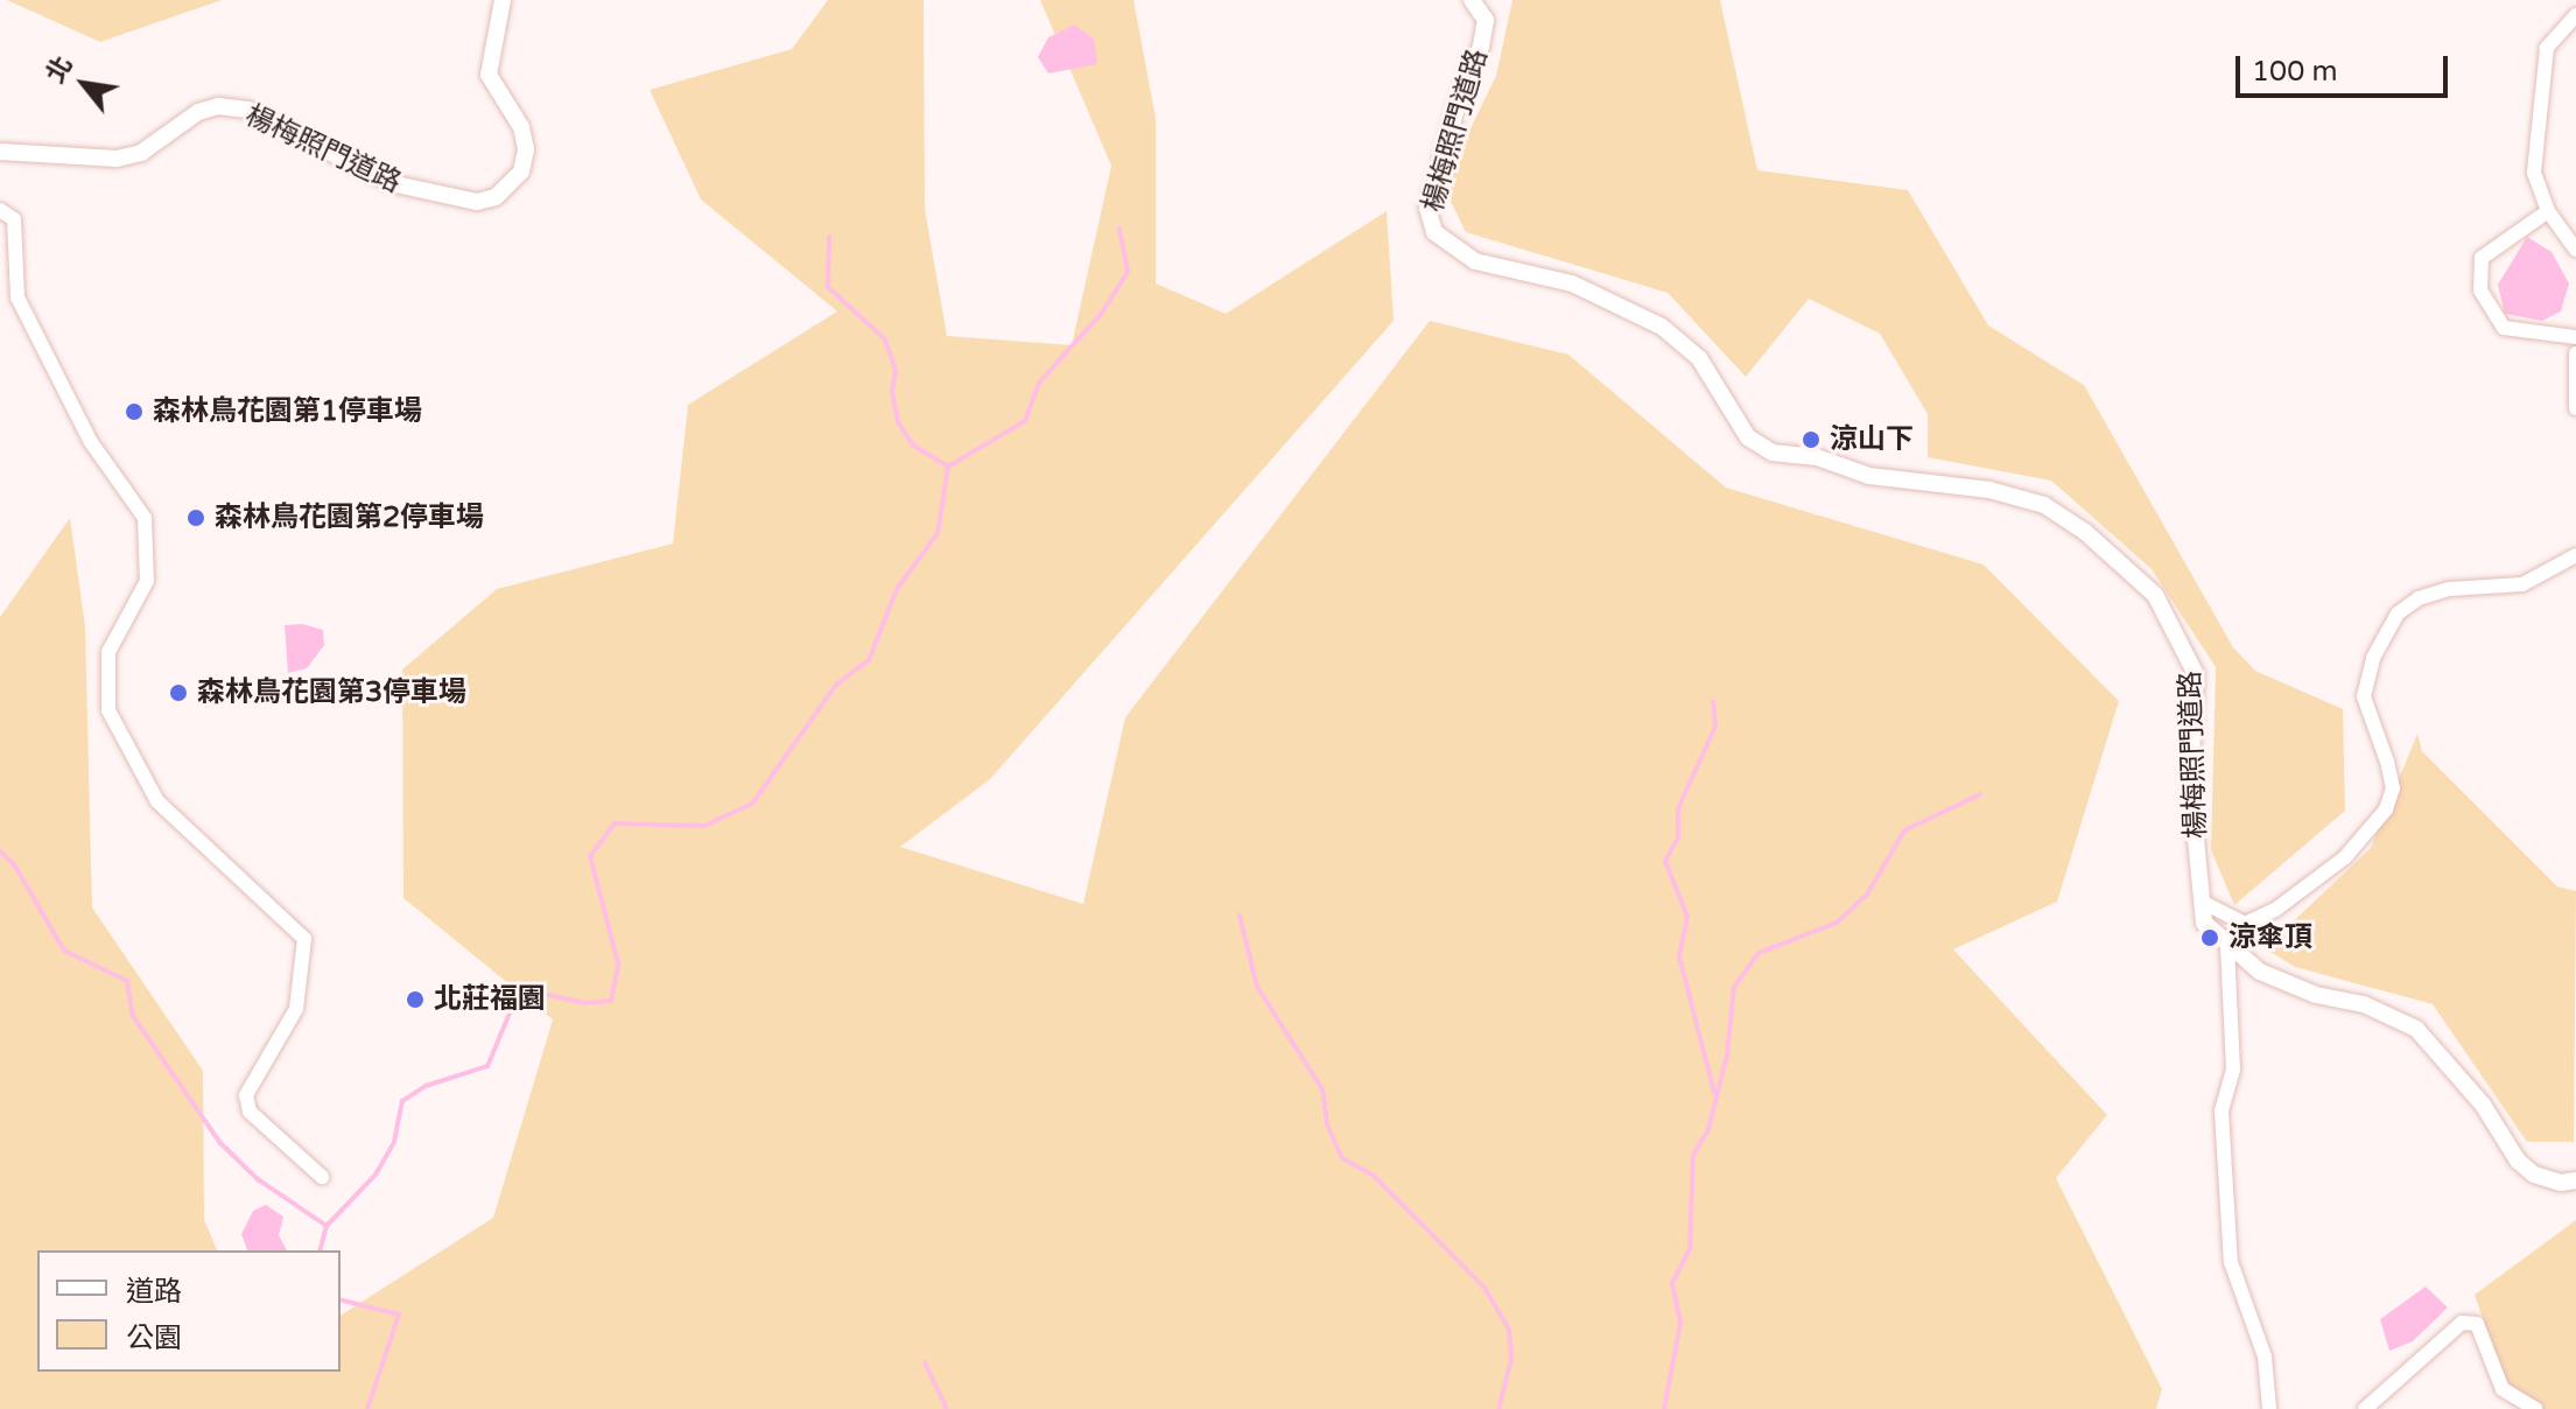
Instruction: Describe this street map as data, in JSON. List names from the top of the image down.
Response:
{
  "streets": {
    "street": ["楊梅照門道路"]
  },
  "places": [
    "森林鳥花園第1停車場",
    "涼山下",
    "森林鳥花園第2停車場",
    "森林鳥花園第3停車場",
    "涼傘頂",
    "北莊福園"
  ],
  "legend": ["道路", "公園"],
  "scale_bar": "100 m",
  "north": "top left"
}
